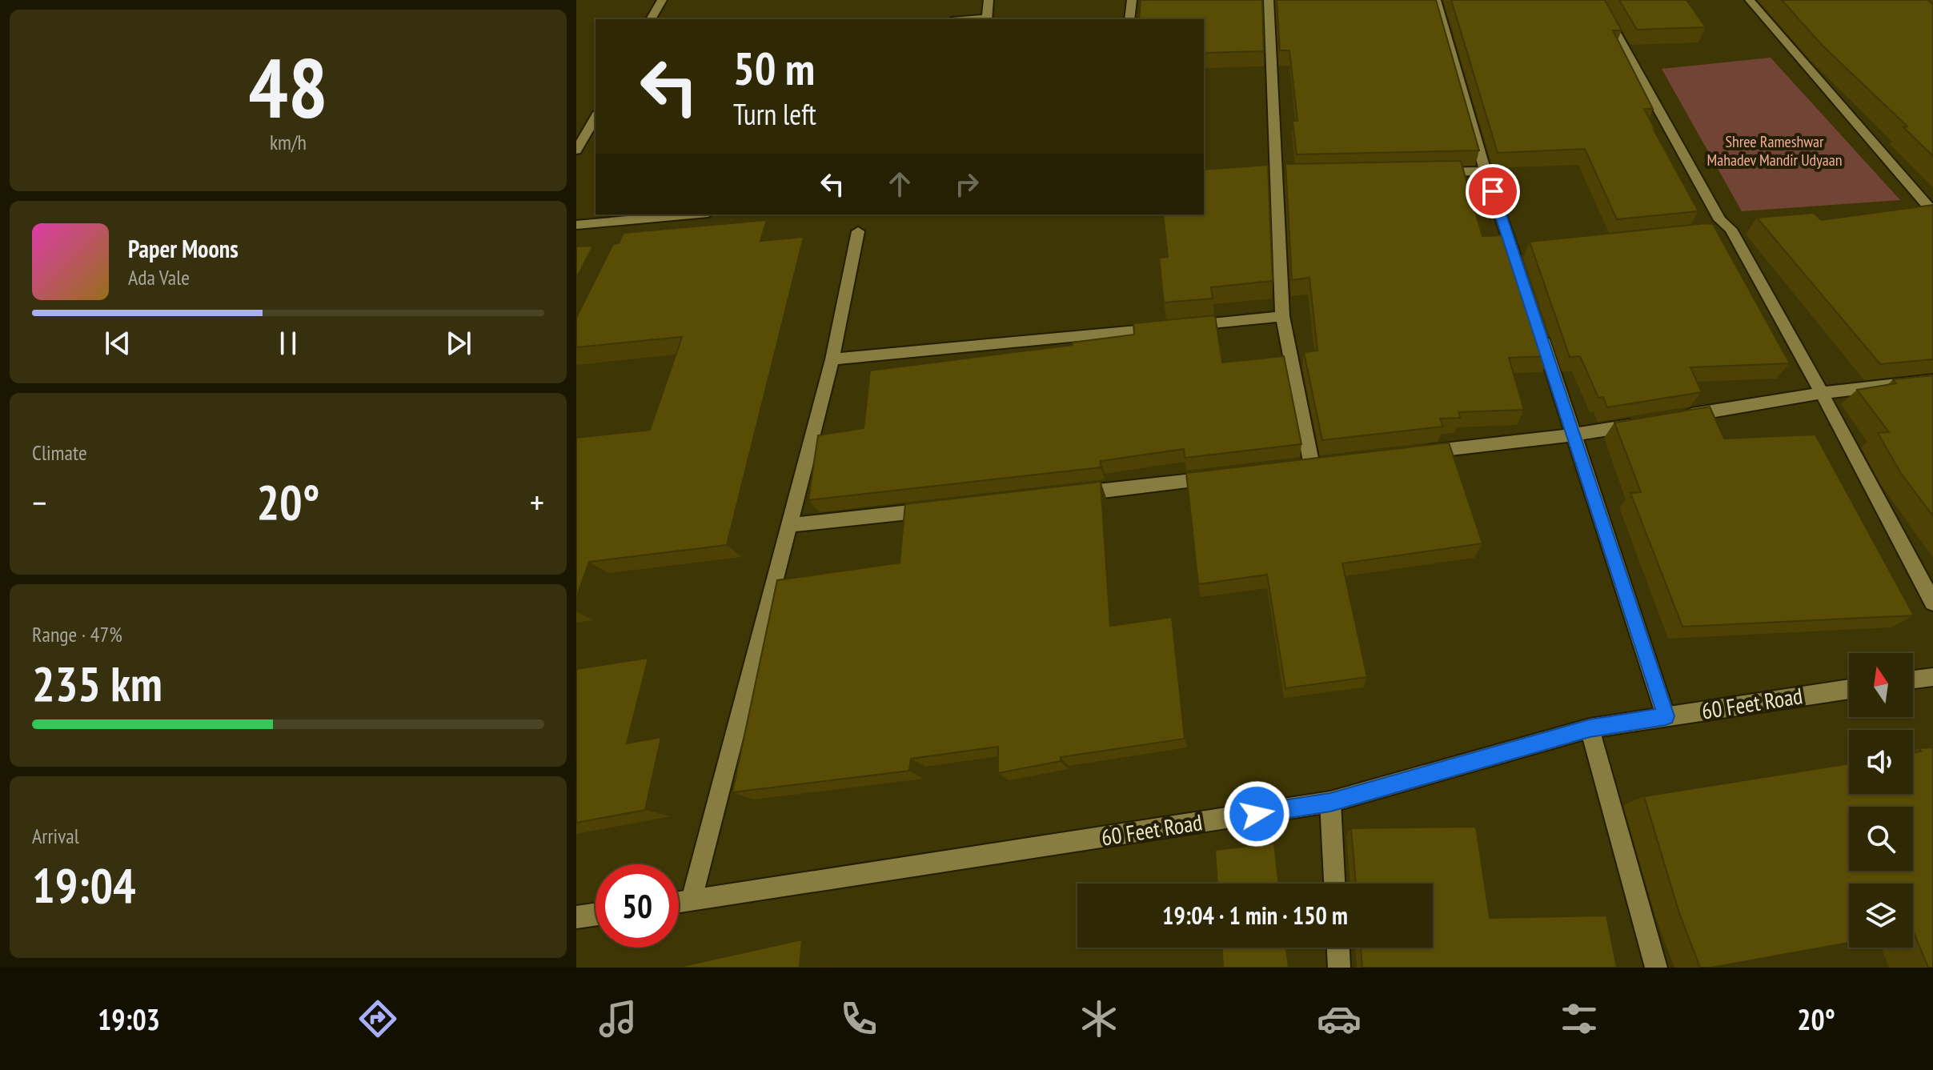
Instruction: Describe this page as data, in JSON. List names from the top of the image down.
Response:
{
  "streets": {
    "street": ["60 Feet Road"]
  },
  "parks": ["Shree Rameshwar Mahadev Mandir Udyaan"],
  "north": "top",
  "page": {
    "tile": [
      ["48", "km/h"],
      "Climate",
      ["Range · 47%", "235 km"],
      ["Arrival", "19:04"]
    ],
    "turn": ["50 m", "Turn left"],
    "song": ["Paper Moons", "Ada Vale"],
    "heat": ["−", "20°", "+"],
    "limit": "50",
    "trip": "19:04 · 1 min · 150 m",
    "tabs": ["19:03", "20°"]
  }
}
